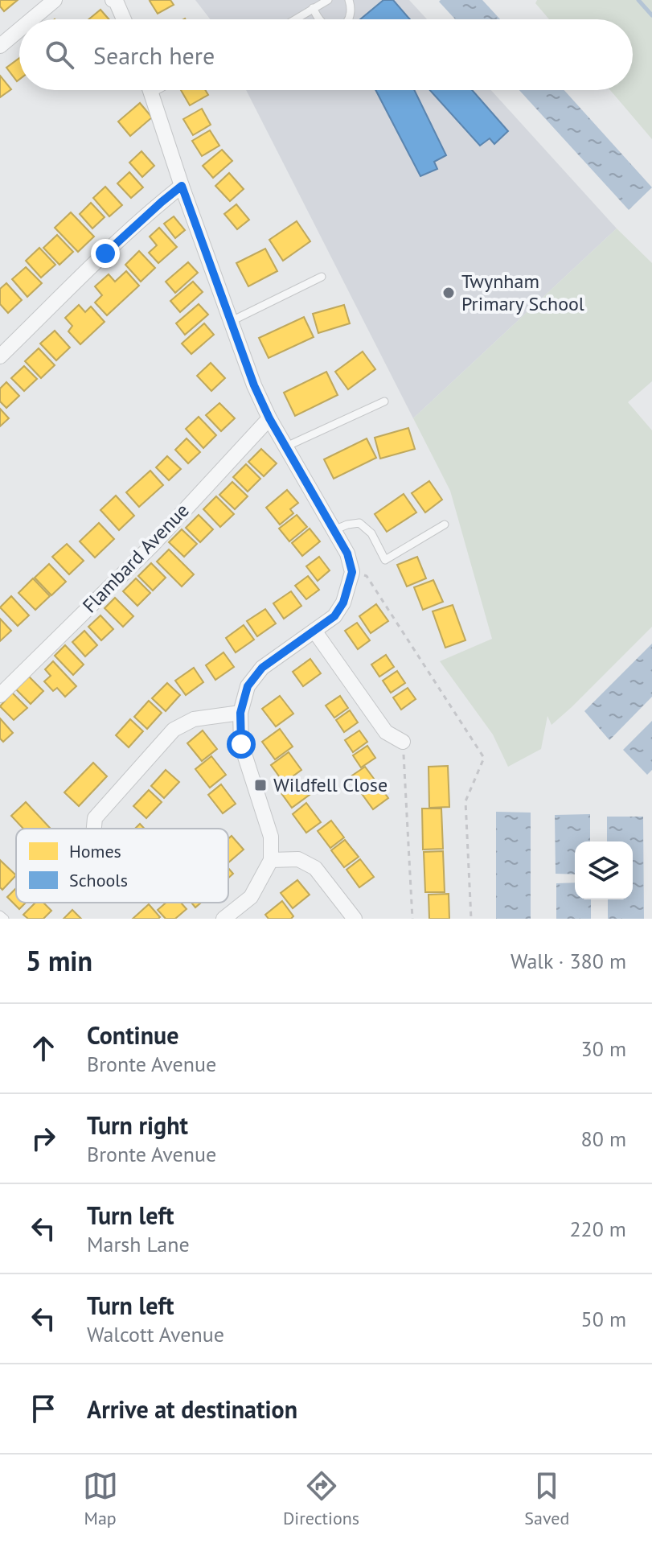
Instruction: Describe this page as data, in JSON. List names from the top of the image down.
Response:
{
  "streets": {
    "street": ["Flambard Avenue"]
  },
  "places": {
    "other": ["Twynham Primary School"],
    "transit": ["Wildfell Close"]
  },
  "legend": ["Homes", "Schools"],
  "page": {
    "search": "Search here",
    "heading": ["5 min", "Walk · 380 m"],
    "list": [
      ["Continue", "Bronte Avenue", "30 m"],
      ["Turn right", "Bronte Avenue", "80 m"],
      ["Turn left", "Marsh Lane", "220 m"],
      ["Turn left", "Walcott Avenue", "50 m"],
      "Arrive at destination"
    ],
    "nav": ["Map", "Directions", "Saved"]
  }
}
